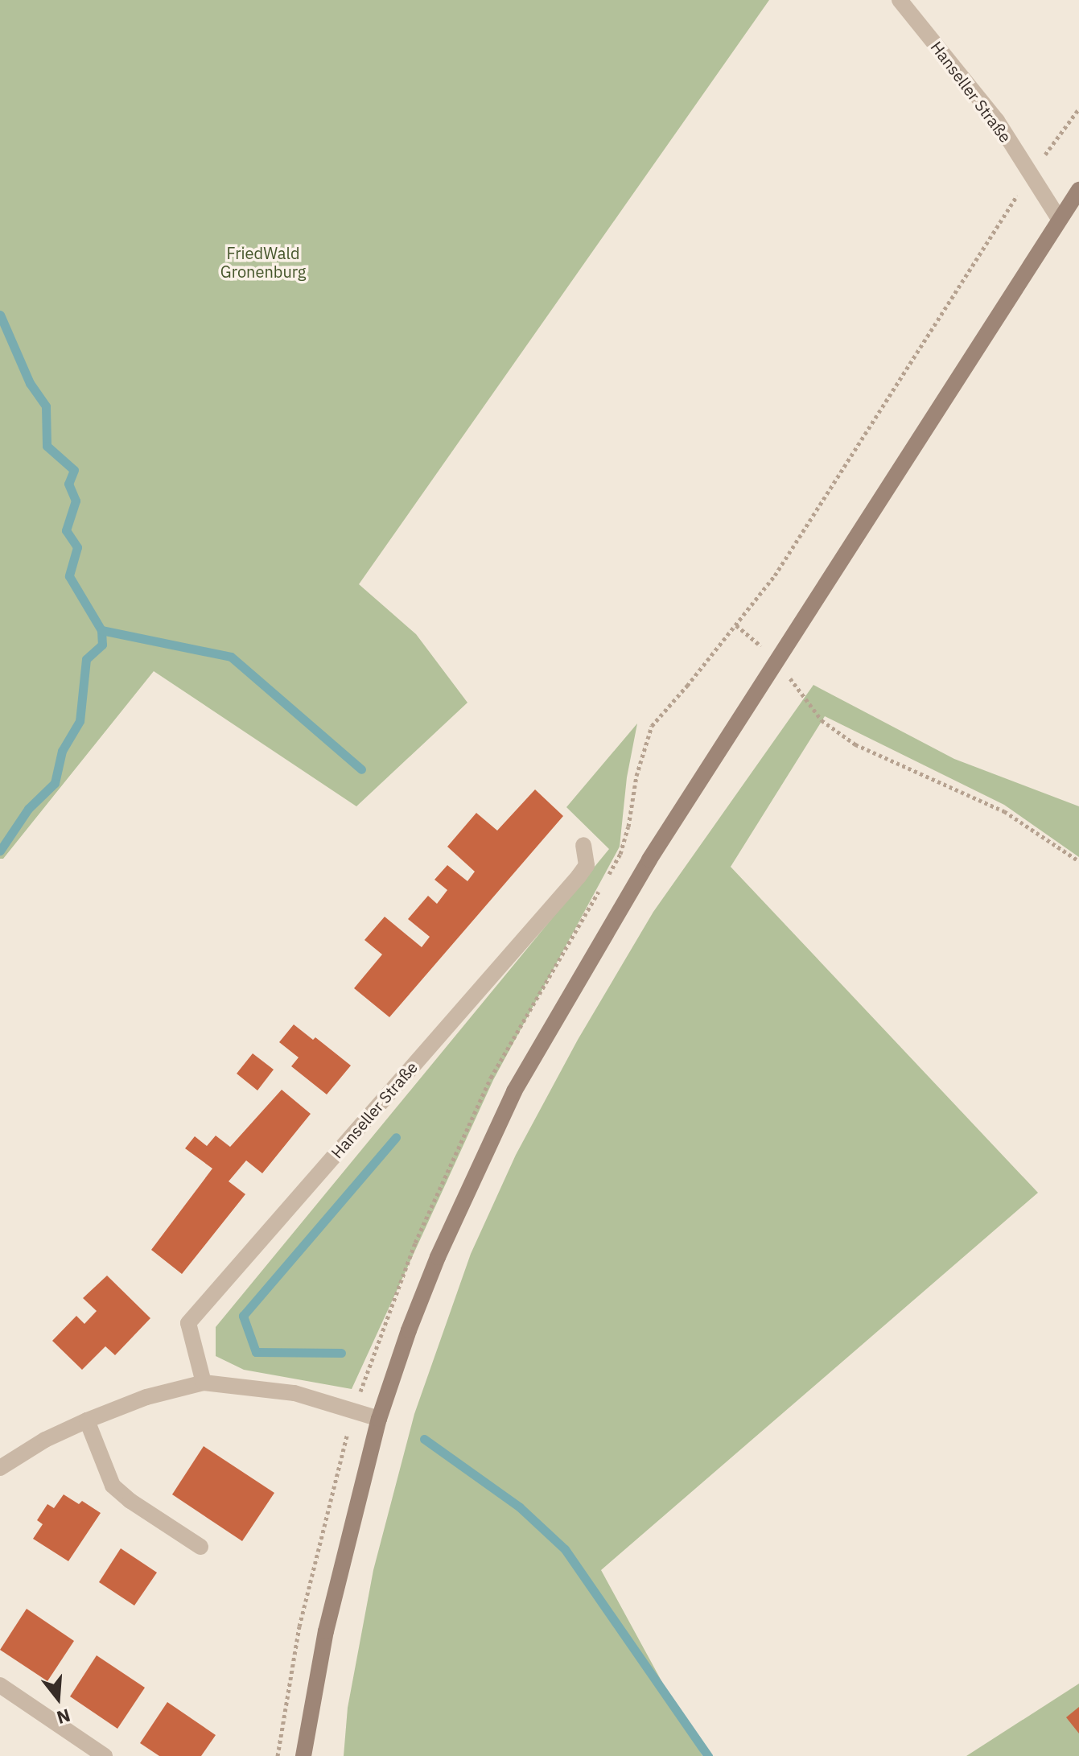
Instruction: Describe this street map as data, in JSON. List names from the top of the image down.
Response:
{
  "streets": {
    "street": ["Hanseller Straße"]
  },
  "parks": ["FriedWald Gronenburg"],
  "north": "bottom"
}
